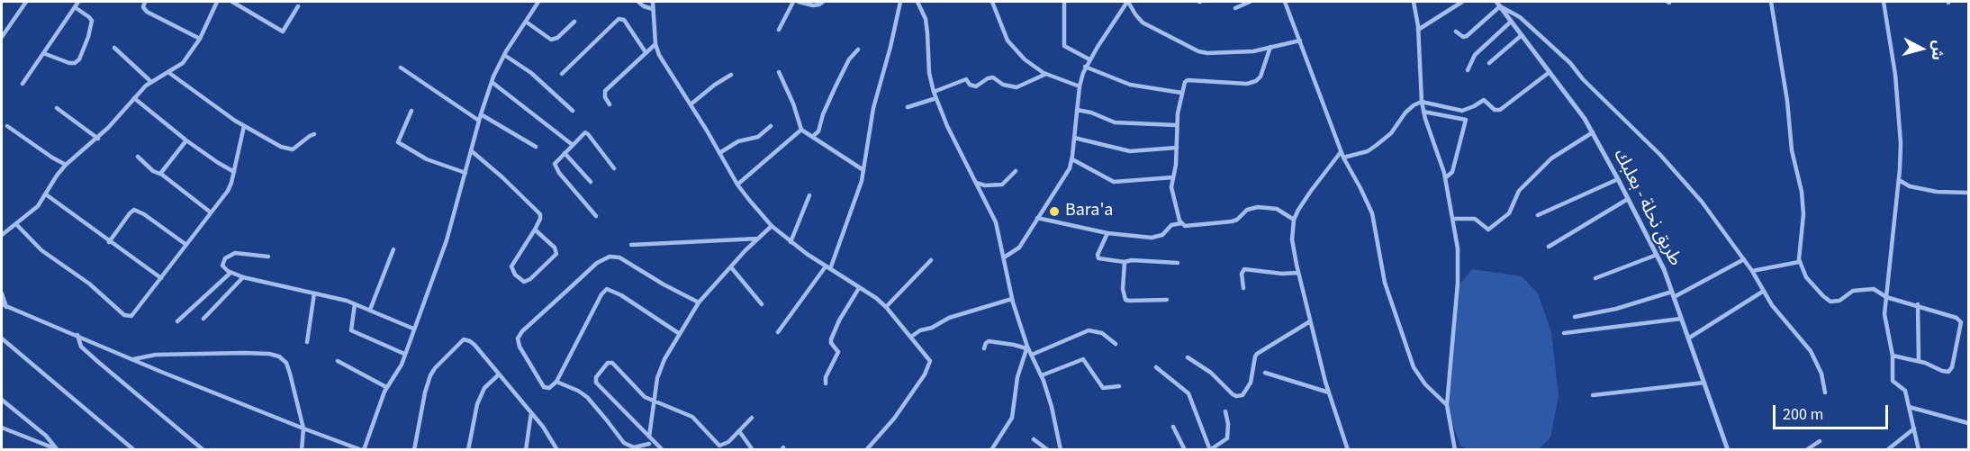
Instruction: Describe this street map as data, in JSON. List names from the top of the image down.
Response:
{
  "streets": {
    "street": ["طريق نحلة - بعلبك"]
  },
  "places": ["Bara'a"],
  "scale_bar": "200 m",
  "north": "right"
}
